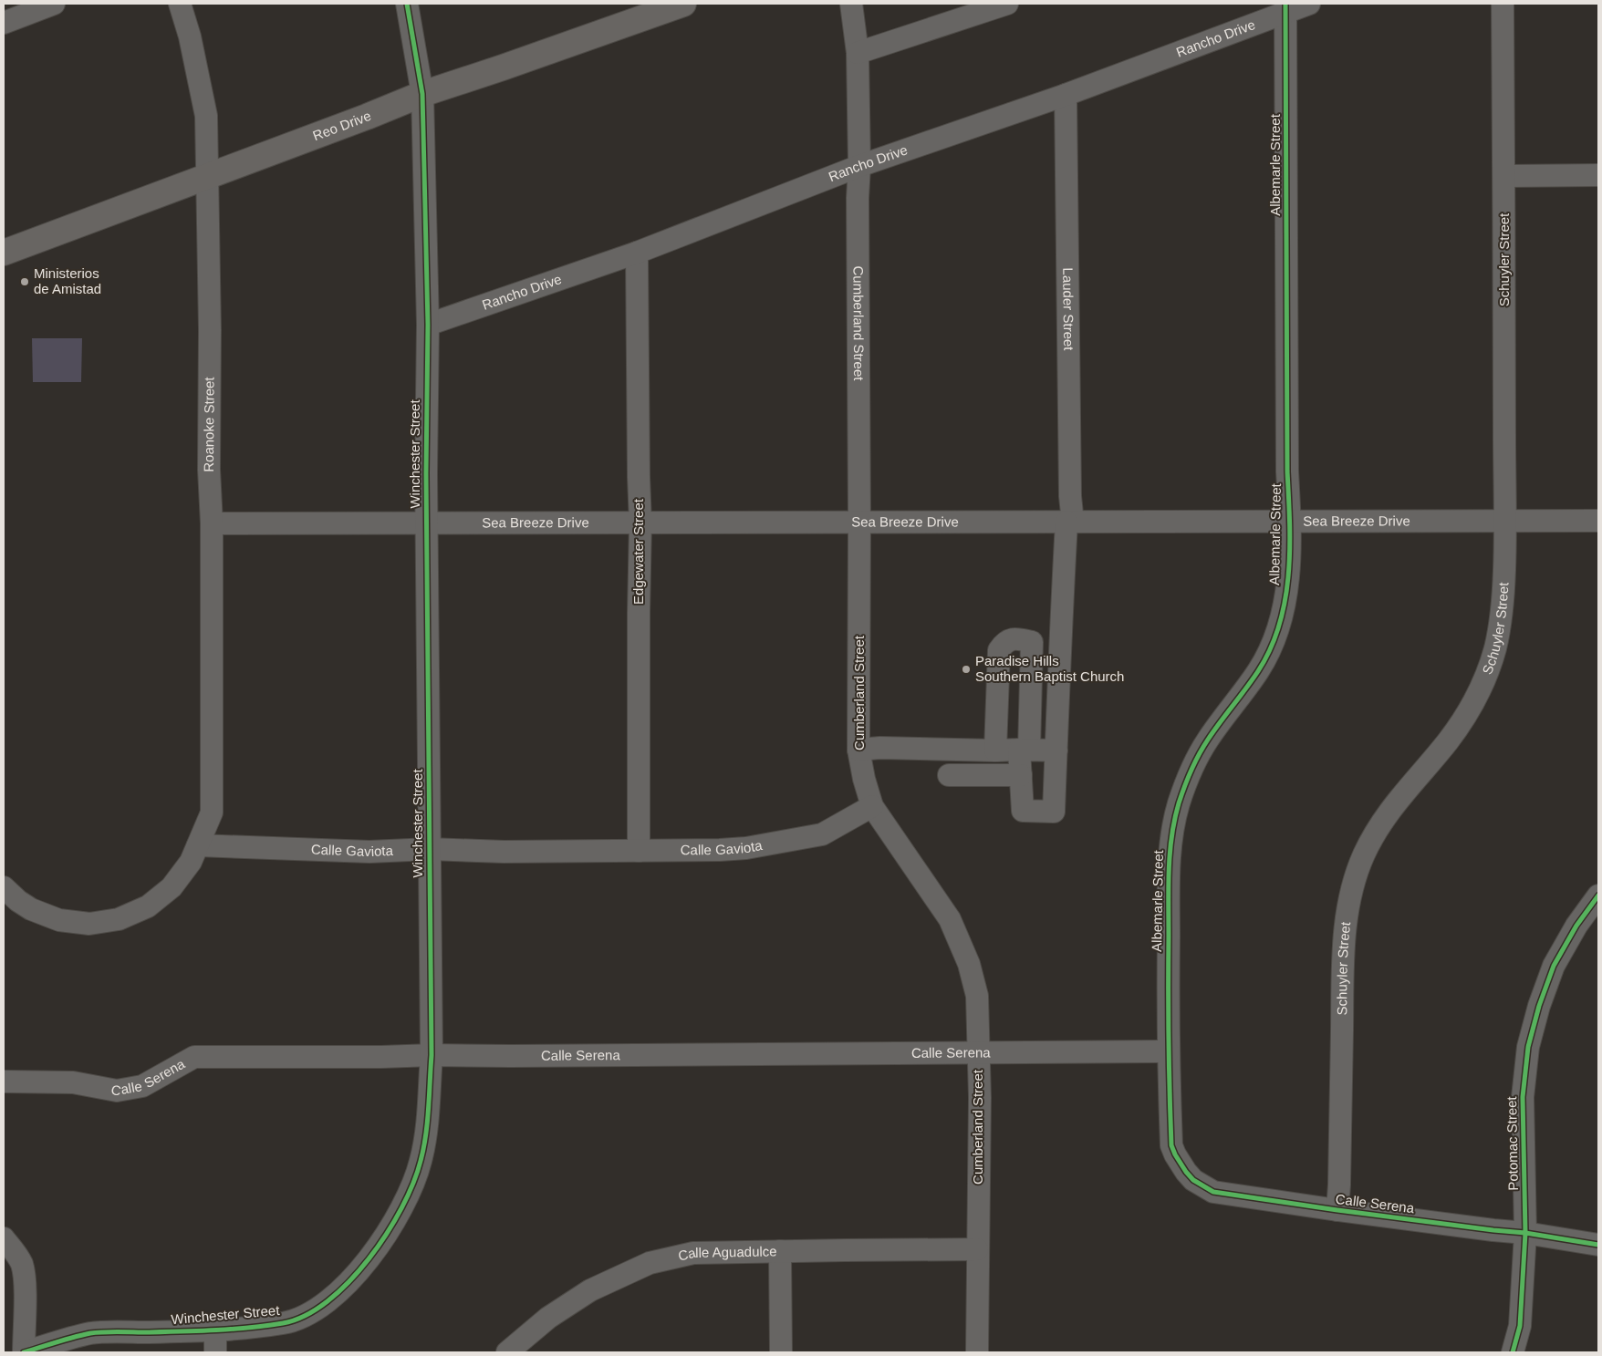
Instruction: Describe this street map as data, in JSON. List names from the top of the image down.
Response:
{
  "streets": {
    "main road": ["Reo Drive"],
    "street": [
      "Rancho Drive",
      "Albemarle Street",
      "Schuyler Street",
      "Lauder Street",
      "Cumberland Street",
      "Roanoke Street",
      "Winchester Street",
      "Sea Breeze Drive",
      "Edgewater Street",
      "Calle Gaviota",
      "Calle Serena",
      "Potomac Street",
      "Calle Aguadulce"
    ]
  },
  "crossings": [
    ["Rancho Drive", "Albemarle Street"],
    ["Rancho Drive", "Lauder Street"],
    ["Rancho Drive", "Cumberland Street"],
    ["Rancho Drive", "Winchester Street"],
    ["Rancho Drive", "Edgewater Street"],
    ["Reo Drive", "Roanoke Street"],
    ["Reo Drive", "Winchester Street"],
    ["Albemarle Street", "Sea Breeze Drive"],
    ["Albemarle Street", "Calle Serena"],
    ["Schuyler Street", "Sea Breeze Drive"],
    ["Schuyler Street", "Calle Serena"],
    ["Lauder Street", "Sea Breeze Drive"],
    ["Cumberland Street", "Sea Breeze Drive"],
    ["Cumberland Street", "Calle Gaviota"],
    ["Cumberland Street", "Calle Serena"],
    ["Cumberland Street", "Calle Aguadulce"],
    ["Roanoke Street", "Sea Breeze Drive"],
    ["Roanoke Street", "Calle Gaviota"],
    ["Winchester Street", "Sea Breeze Drive"],
    ["Winchester Street", "Calle Gaviota"],
    ["Winchester Street", "Calle Serena"],
    ["Sea Breeze Drive", "Edgewater Street"],
    ["Edgewater Street", "Calle Gaviota"],
    ["Calle Serena", "Potomac Street"]
  ],
  "places": ["Ministerios de Amistad", "Paradise Hills Southern Baptist Church"]
}
